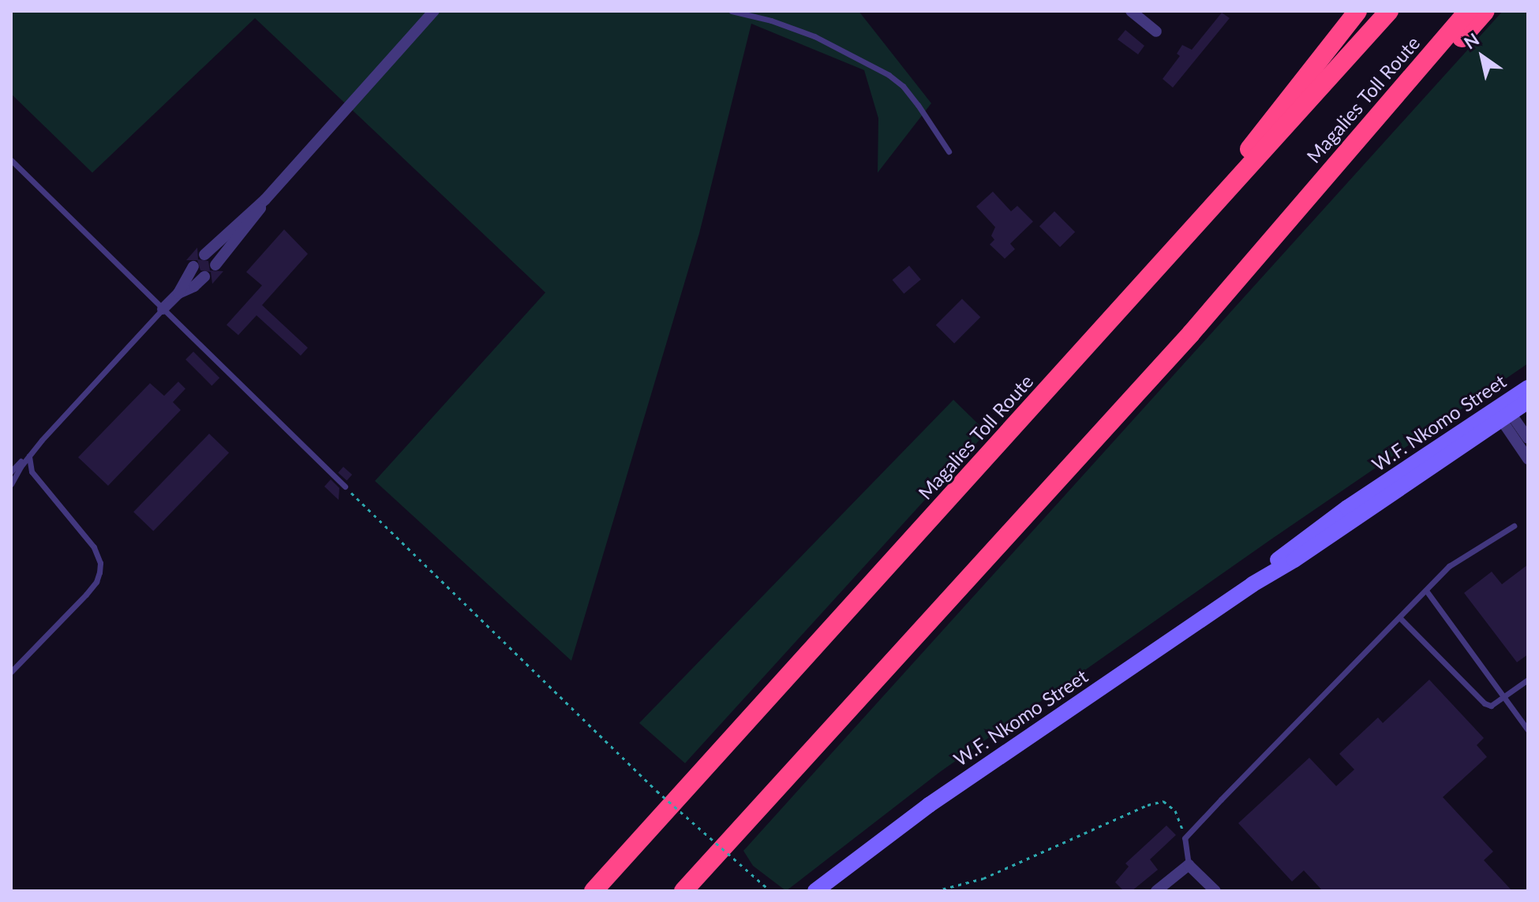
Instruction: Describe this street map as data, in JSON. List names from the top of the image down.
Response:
{
  "streets": {
    "highway": ["Magalies Toll Route"],
    "main road": ["W.F. Nkomo Street"]
  },
  "north": "top left"
}
